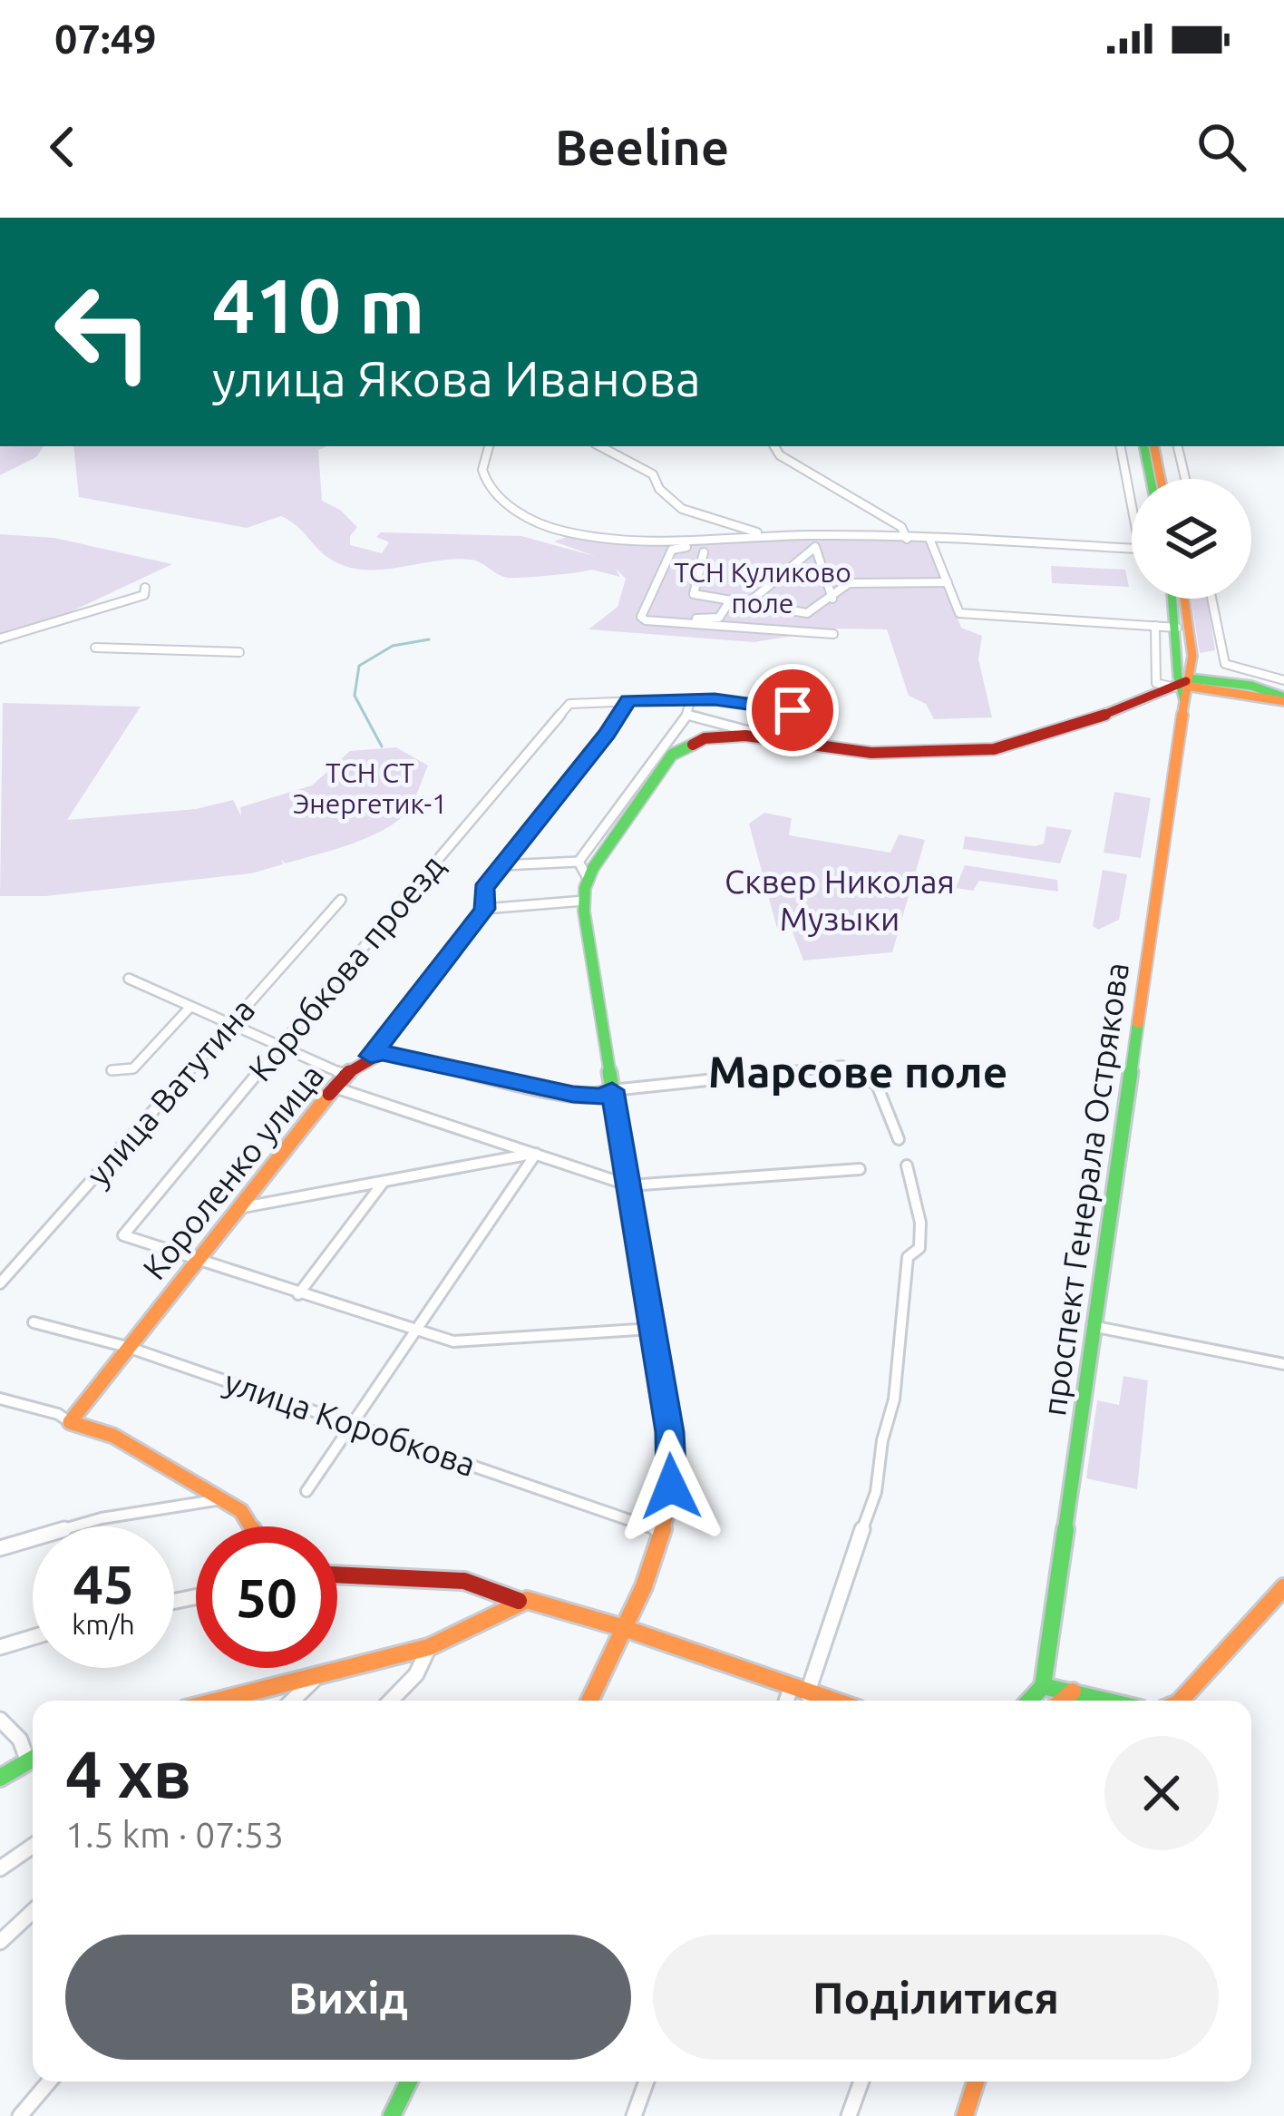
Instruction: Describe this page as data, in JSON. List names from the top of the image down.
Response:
{
  "streets": {
    "main road": ["Короленко улица", "проспект Генерала Острякова"],
    "street": ["Коробкова проезд", "улица Ватутина", "улица Коробкова"]
  },
  "crossings": [
    ["Коробкова проезд", "Короленко улица"],
    ["Короленко улица", "улица Коробкова"]
  ],
  "districts": ["Марсове поле"],
  "parks": ["ТСН Куликово поле", "ТСН СТ Энергетик-1", "Сквер Николая Музыки"],
  "page": {
    "status": "07:49",
    "header": "Beeline",
    "turn": ["410 m", "улица Якова Иванова"],
    "speed": "45 km/h",
    "limit": "50",
    "heading": ["4 хв", "1.5 km · 07:53"],
    "buttons": ["Вихід", "Поділитися"]
  }
}
